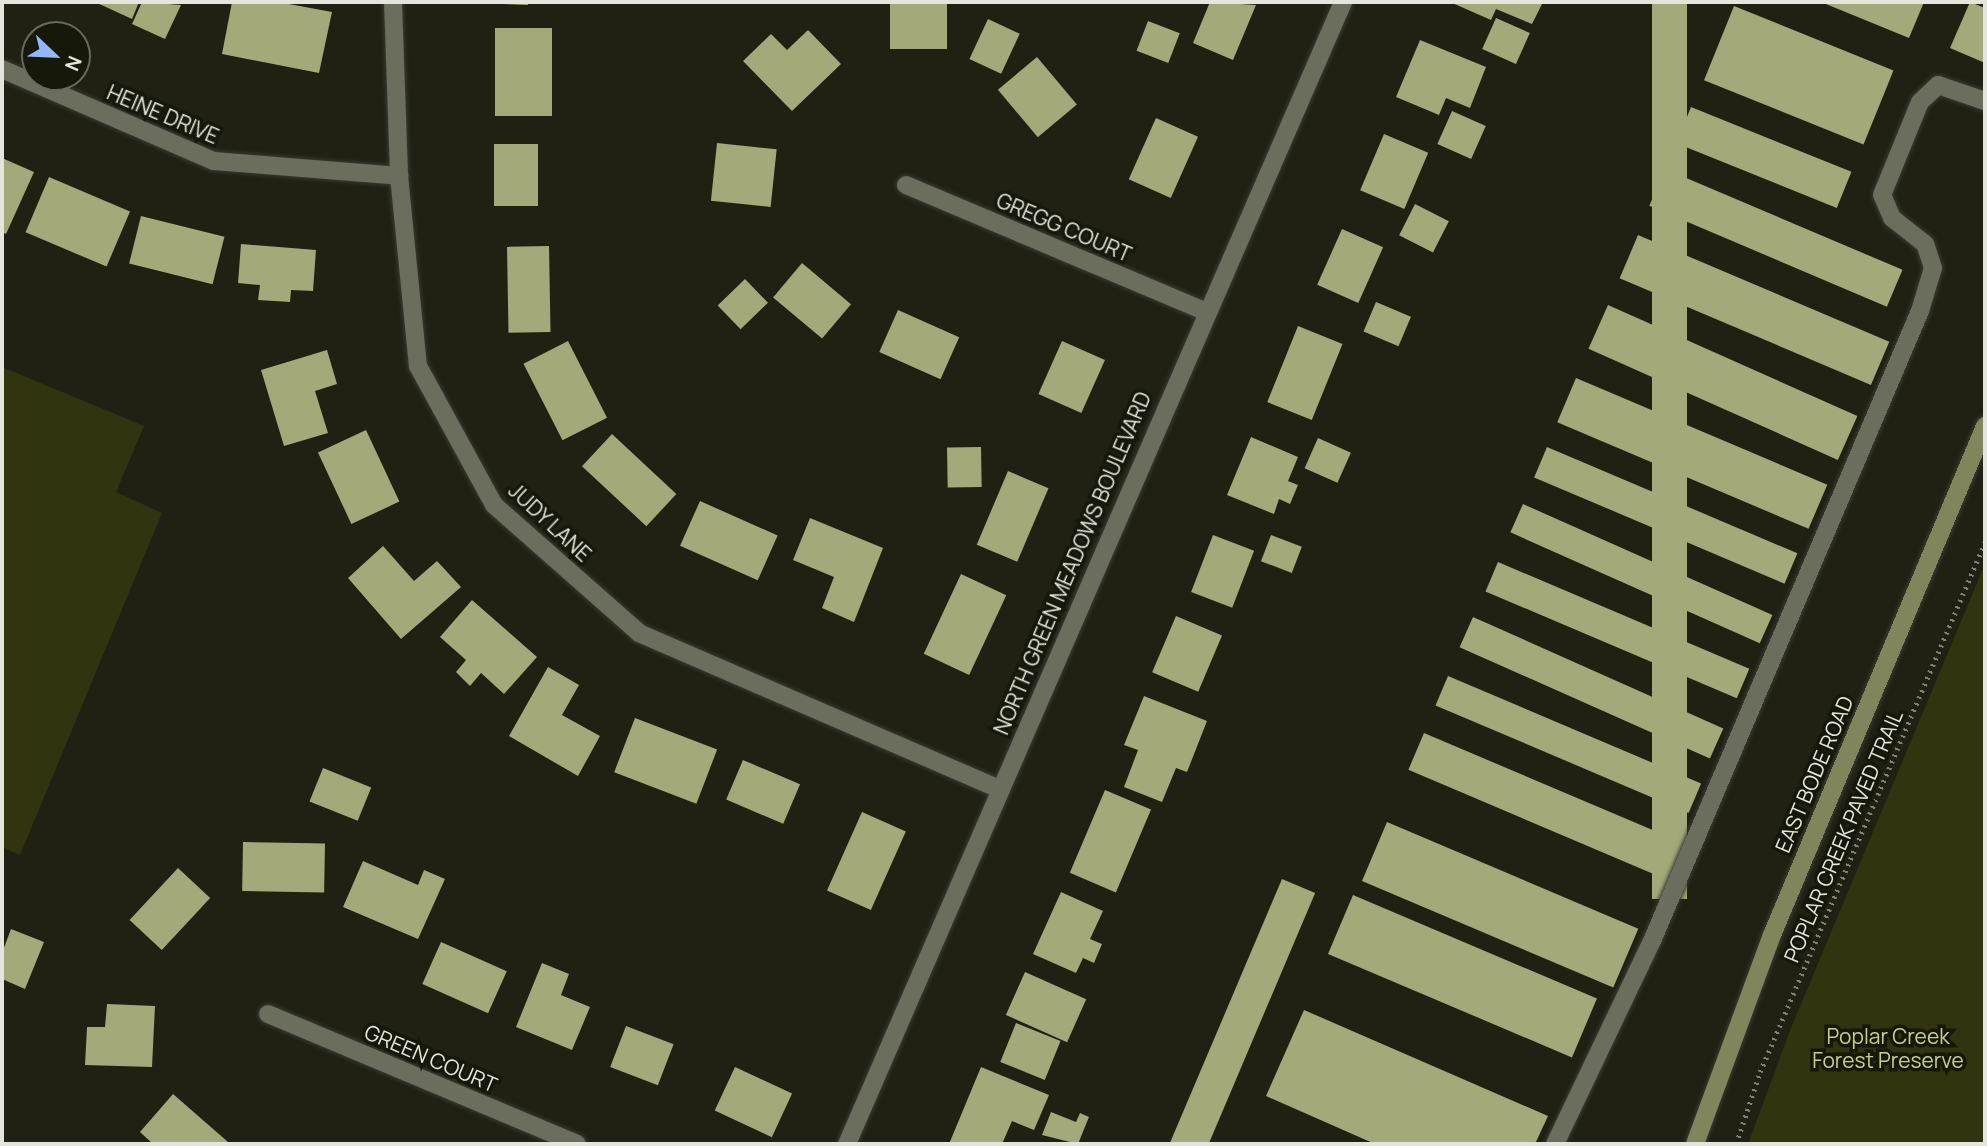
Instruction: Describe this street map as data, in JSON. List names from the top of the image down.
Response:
{
  "streets": {
    "street": [
      "HEINE DRIVE",
      "GREGG COURT",
      "JUDY LANE",
      "NORTH GREEN MEADOWS BOULEVARD",
      "EAST BODE ROAD",
      "GREEN COURT"
    ],
    "path": ["POPLAR CREEK PAVED TRAIL"]
  },
  "crossings": [
    ["HEINE DRIVE", "JUDY LANE"],
    ["GREGG COURT", "NORTH GREEN MEADOWS BOULEVARD"],
    ["JUDY LANE", "NORTH GREEN MEADOWS BOULEVARD"]
  ],
  "parks": ["Poplar Creek Forest Preserve"],
  "north": "bottom right"
}
